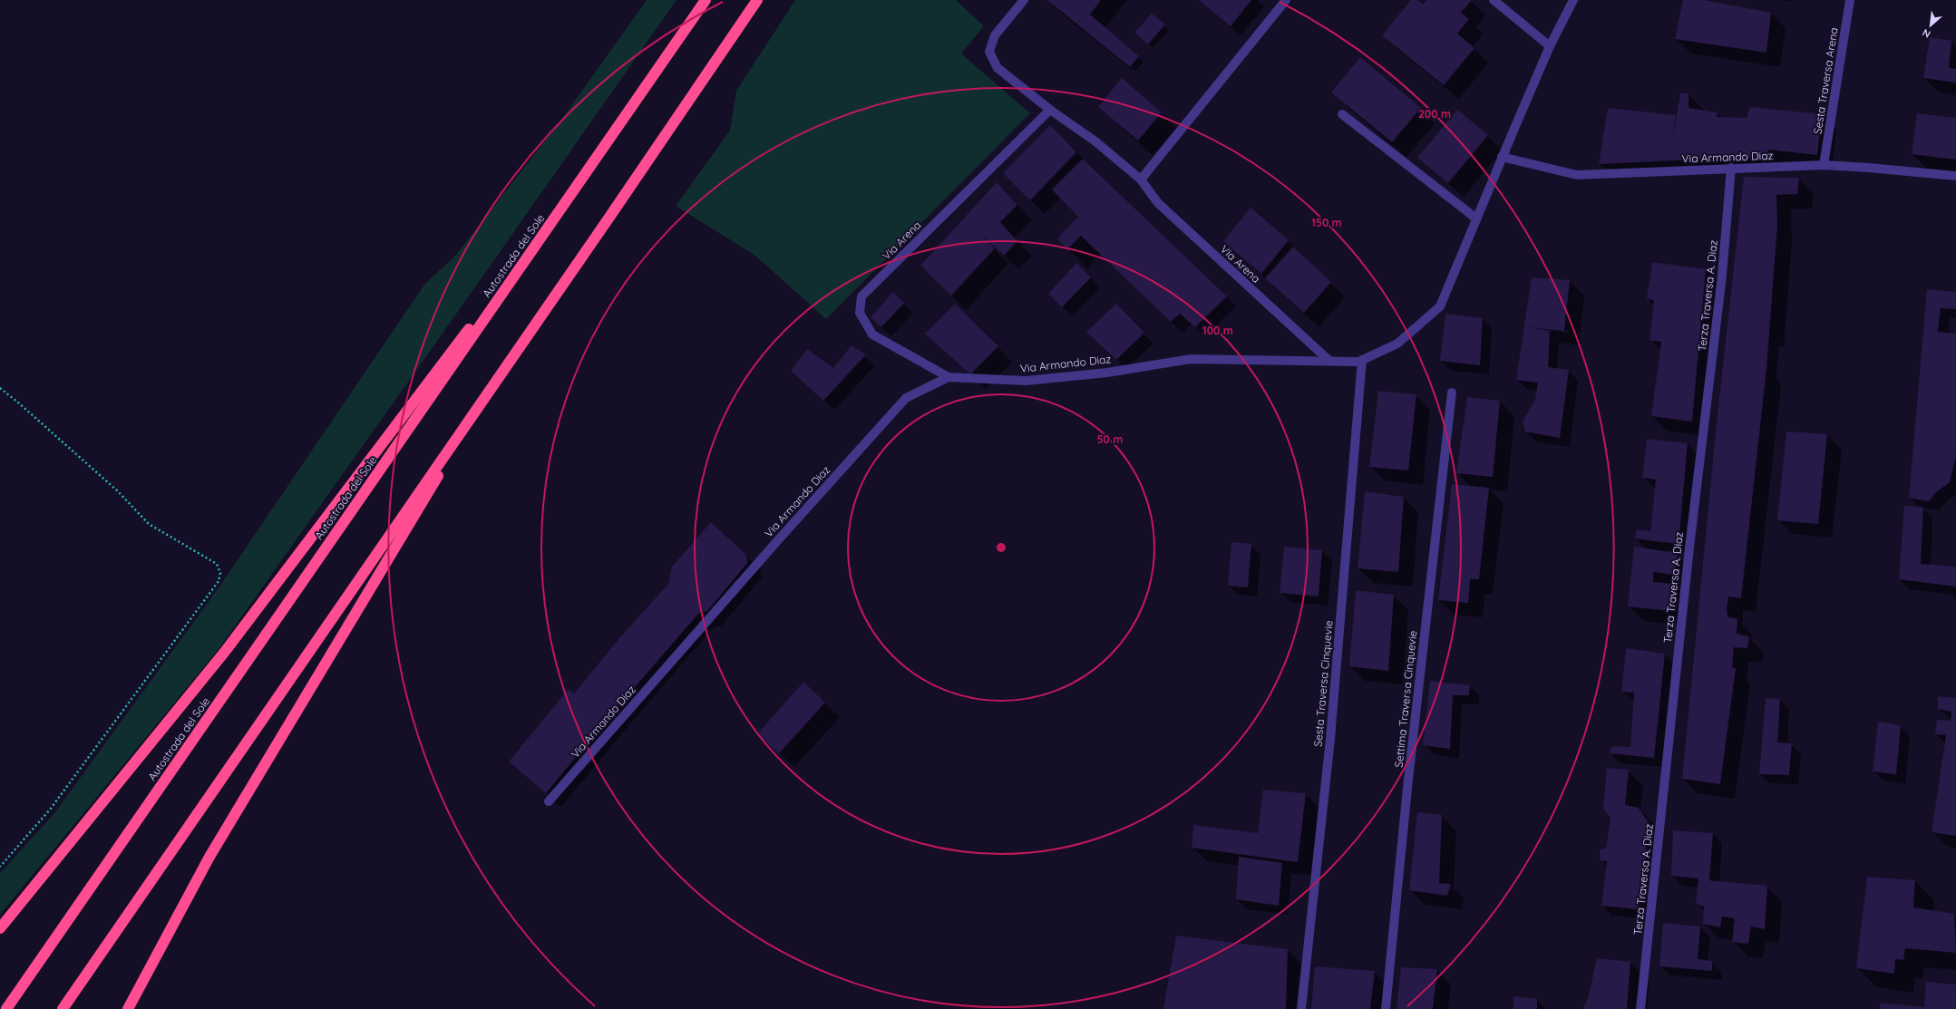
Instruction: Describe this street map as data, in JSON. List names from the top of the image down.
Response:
{
  "streets": {
    "highway": ["Autostrada del Sole"],
    "street": [
      "Sesta Traversa Arena",
      "Via Armando Diaz",
      "Via Arena",
      "Terza Traversa A. Diaz",
      "Sesta Traversa Cinquevie",
      "Settima Traversa Cinquevie"
    ]
  },
  "crossings": [
    ["Sesta Traversa Arena", "Via Armando Diaz"],
    ["Via Armando Diaz", "Via Arena"],
    ["Via Armando Diaz", "Terza Traversa A. Diaz"],
    ["Via Armando Diaz", "Sesta Traversa Cinquevie"]
  ],
  "north": "bottom left",
  "rings": [
    "200 m",
    "150 m",
    "100 m",
    "50 m"
  ]
}
